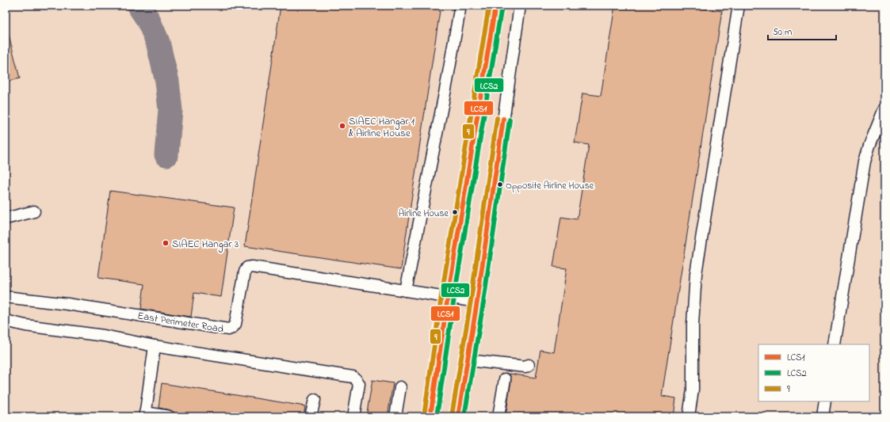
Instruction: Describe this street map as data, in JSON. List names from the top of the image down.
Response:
{
  "streets": {
    "lane": ["East Perimeter Road"]
  },
  "places": [
    "SIAEC Hangar 1 & Airline House",
    "Opposite Airline House",
    "Airline House",
    "SIAEC Hangar 3"
  ],
  "lines": ["transit line LCS1", "transit line 9", "transit line LCS2"],
  "legend": ["LCS1", "LCS2", "9"],
  "scale_bar": "50 m"
}
